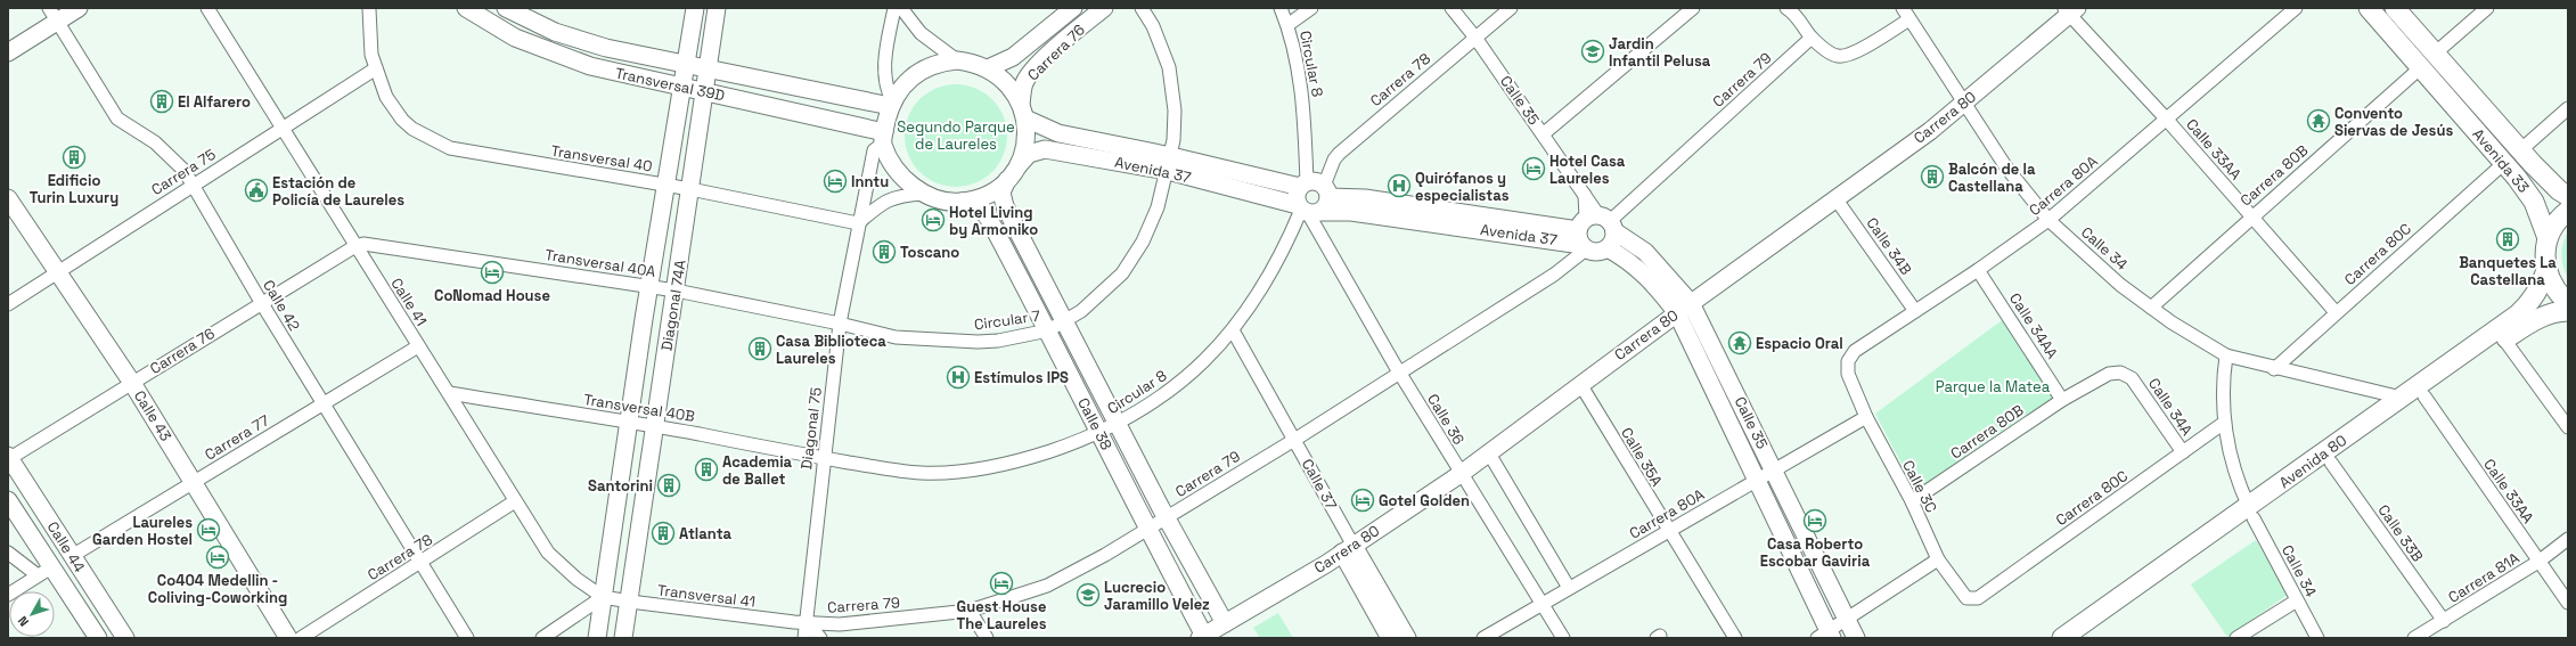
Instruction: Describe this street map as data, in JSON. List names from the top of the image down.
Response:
{
  "streets": {
    "main road": ["Avenida 33", "Avenida 80"],
    "street": [
      "Carrera 76",
      "Circular 8",
      "Carrera 78",
      "Carrera 79",
      "Transversal 39D",
      "Calle 35",
      "Carrera 80",
      "Calle 33AA",
      "Transversal 40",
      "Avenida 37",
      "Carrera 75",
      "Carrera 80B",
      "Carrera 80A",
      "Calle 34B",
      "Calle 34",
      "Carrera 80C",
      "Transversal 40A",
      "Calle 41",
      "Calle 42",
      "Diagonal 74A",
      "Circular 7",
      "Calle 34AA",
      "Calle 34A",
      "Transversal 40B",
      "Calle 43",
      "Calle 36",
      "Calle 38",
      "Diagonal 75",
      "Carrera 77",
      "Calle 35A",
      "Calle 37",
      "Calle 3C",
      "Calle 33B",
      "Calle 44",
      "Carrera 81A",
      "Transversal 41"
    ]
  },
  "crossings": [
    ["Carrera 76", "Transversal 39D"],
    ["Carrera 76", "Avenida 37"],
    ["Carrera 76", "Transversal 40A"],
    ["Carrera 76", "Calle 41"],
    ["Carrera 76", "Calle 42"],
    ["Carrera 76", "Calle 43"],
    ["Carrera 76", "Calle 38"],
    ["Carrera 76", "Diagonal 75"],
    ["Carrera 76", "Calle 44"],
    ["Circular 8", "Carrera 78"],
    ["Circular 8", "Avenida 37"],
    ["Circular 8", "Transversal 40B"],
    ["Circular 8", "Calle 36"],
    ["Circular 8", "Calle 38"],
    ["Circular 8", "Diagonal 75"],
    ["Circular 8", "Calle 37"],
    ["Carrera 78", "Calle 35"],
    ["Carrera 78", "Avenida 37"],
    ["Carrera 78", "Calle 41"],
    ["Carrera 78", "Calle 42"],
    ["Carrera 78", "Calle 36"],
    ["Carrera 79", "Calle 35"],
    ["Carrera 79", "Avenida 37"],
    ["Carrera 79", "Calle 36"],
    ["Carrera 79", "Calle 38"],
    ["Carrera 79", "Diagonal 75"],
    ["Carrera 79", "Calle 37"],
    ["Carrera 79", "Transversal 41"],
    ["Transversal 39D", "Avenida 37"],
    ["Transversal 39D", "Diagonal 74A"],
    ["Transversal 39D", "Calle 38"],
    ["Transversal 39D", "Diagonal 75"],
    ["Calle 35", "Carrera 80"],
    ["Calle 35", "Avenida 37"],
    ["Calle 35", "Carrera 80A"],
    ["Carrera 80", "Calle 33AA"],
    ["Carrera 80", "Calle 34B"],
    ["Carrera 80", "Calle 34"],
    ["Carrera 80", "Calle 36"],
    ["Carrera 80", "Calle 38"],
    ["Carrera 80", "Calle 35A"],
    ["Carrera 80", "Calle 37"],
    ["Calle 33AA", "Carrera 80B"],
    ["Calle 33AA", "Carrera 80A"],
    ["Calle 33AA", "Carrera 80C"],
    ["Calle 33AA", "Avenida 80"],
    ["Calle 33AA", "Carrera 81A"],
    ["Transversal 40", "Carrera 75"],
    ["Transversal 40", "Diagonal 74A"],
    ["Transversal 40", "Diagonal 75"],
    ["Avenida 33", "Carrera 80B"],
    ["Avenida 33", "Carrera 80C"],
    ["Avenida 37", "Circular 7"],
    ["Avenida 37", "Calle 36"],
    ["Avenida 37", "Calle 38"],
    ["Avenida 37", "Diagonal 75"],
    ["Carrera 75", "Calle 41"],
    ["Carrera 75", "Calle 42"],
    ["Carrera 75", "Calle 43"],
    ["Carrera 80B", "Calle 34"],
    ["Carrera 80B", "Calle 34AA"],
    ["Carrera 80B", "Calle 34A"],
    ["Carrera 80B", "Calle 3C"],
    ["Carrera 80A", "Calle 34B"],
    ["Carrera 80A", "Calle 34"],
    ["Carrera 80A", "Calle 34AA"],
    ["Carrera 80A", "Calle 36"],
    ["Carrera 80A", "Calle 35A"],
    ["Carrera 80A", "Calle 3C"],
    ["Calle 34", "Carrera 80C"],
    ["Calle 34", "Avenida 80"],
    ["Carrera 80C", "Calle 34A"],
    ["Carrera 80C", "Calle 3C"],
    ["Transversal 40A", "Calle 41"],
    ["Transversal 40A", "Diagonal 74A"],
    ["Transversal 40A", "Circular 7"],
    ["Transversal 40A", "Diagonal 75"],
    ["Calle 41", "Diagonal 74A"],
    ["Calle 41", "Transversal 40B"],
    ["Calle 41", "Carrera 77"],
    ["Calle 41", "Transversal 41"],
    ["Calle 42", "Carrera 77"],
    ["Diagonal 74A", "Transversal 40B"],
    ["Diagonal 74A", "Transversal 41"],
    ["Circular 7", "Calle 38"],
    ["Circular 7", "Diagonal 75"],
    ["Transversal 40B", "Diagonal 75"],
    ["Calle 43", "Carrera 77"],
    ["Calle 38", "Diagonal 75"],
    ["Diagonal 75", "Transversal 41"],
    ["Carrera 77", "Calle 44"],
    ["Avenida 80", "Calle 33B"],
    ["Calle 33B", "Carrera 81A"]
  ],
  "parks": ["Segundo Parque de Laureles", "Parque la Matea"],
  "places": {
    "school or university": ["Jardin Infantil Pelusa", "Lucrecio Jaramillo Velez"],
    "building": [
      "El Alfarero",
      "Edificio Turin Luxury",
      "Balcón de la Castellana",
      "Banquetes La Castellana",
      "Toscano",
      "Casa Biblioteca Laureles",
      "Academia de Ballet",
      "Santorini",
      "Atlanta"
    ],
    "temple": ["Convento Siervas de Jesús", "Espacio Oral"],
    "hotel": [
      "Hotel Casa Laureles",
      "Inntu",
      "Hotel Living by Armoniko",
      "CoNomad House",
      "Gotel Golden",
      "Casa Roberto Escobar Gaviria",
      "Laureles Garden Hostel",
      "Co404 Medellin - Coliving-Coworking",
      "Guest House The Laureles"
    ],
    "hospital": ["Quirófanos y especialistas", "Estímulos IPS"],
    "public building": ["Estación de Policía de Laureles"]
  },
  "north": "bottom left"
}
